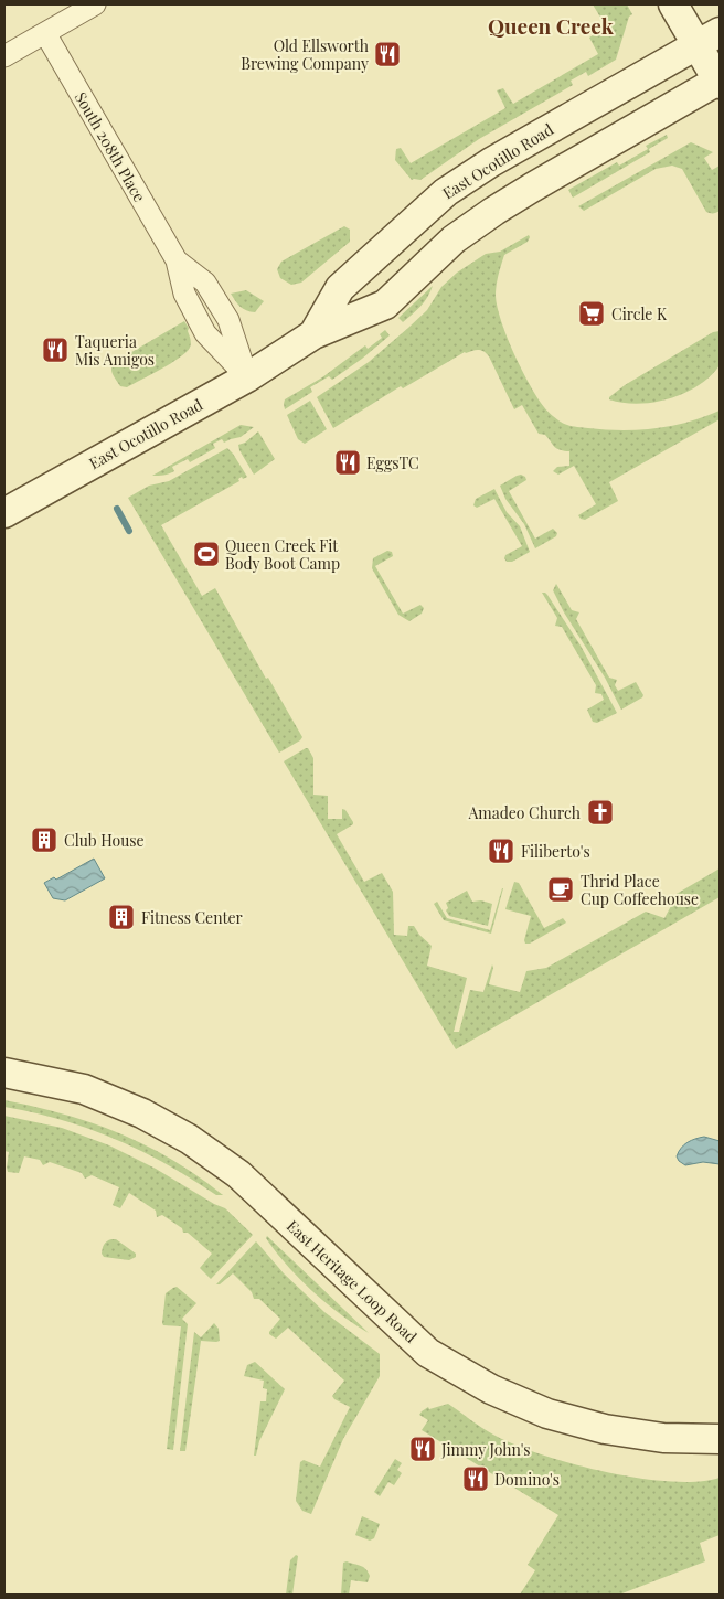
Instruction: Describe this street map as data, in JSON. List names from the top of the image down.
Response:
{
  "streets": {
    "main road": ["East Ocotillo Road", "East Heritage Loop Road"],
    "street": ["South 208th Place"]
  },
  "crossings": [
    ["South 208th Place", "East Ocotillo Road"]
  ],
  "districts": ["Queen Creek"],
  "places": {
    "restaurant": [
      "Old Ellsworth Brewing Company",
      "Taqueria Mis Amigos",
      "EggsTC",
      "Filiberto's",
      "Jimmy John's",
      "Domino's"
    ],
    "supermarket": ["Circle K"],
    "sports": ["Queen Creek Fit Body Boot Camp"],
    "church": ["Amadeo Church"],
    "building": ["Club House", "Fitness Center"],
    "cafe": ["Thrid Place Cup Coffeehouse"]
  }
}
